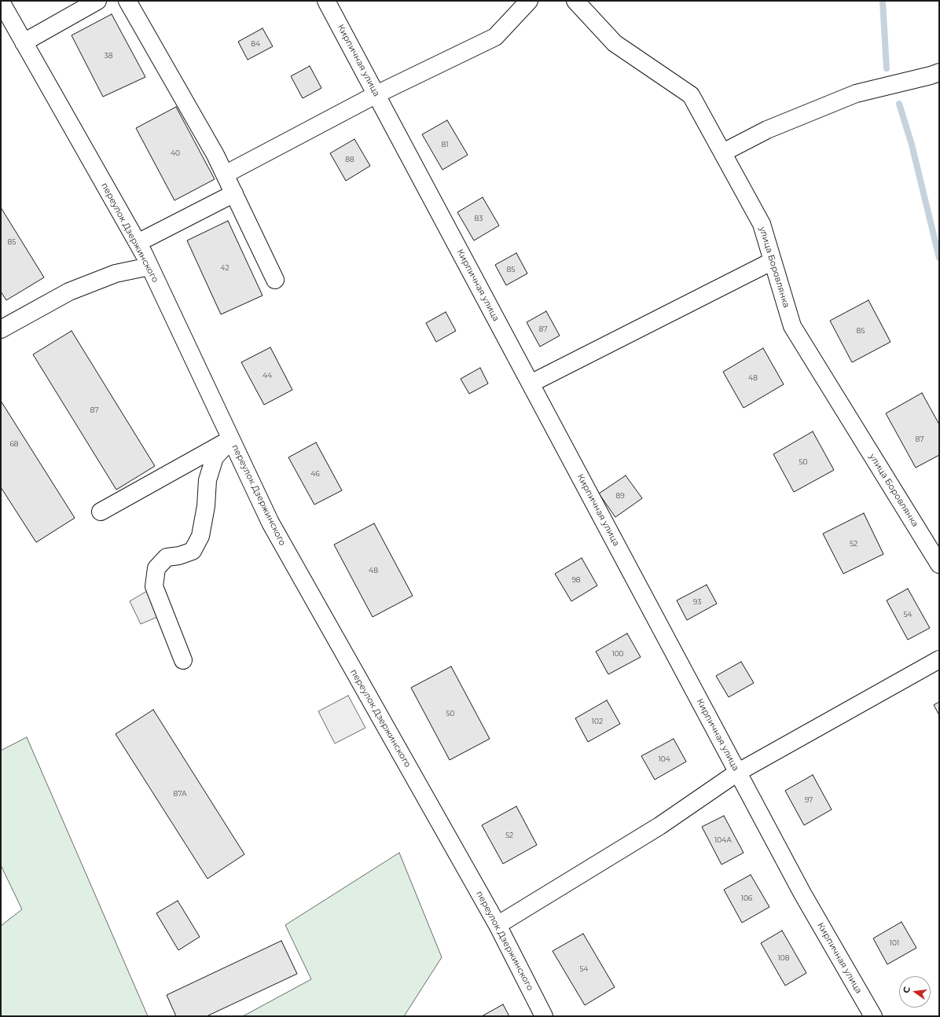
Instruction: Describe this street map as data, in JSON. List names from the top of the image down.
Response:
{
  "streets": {
    "street": ["Кирпичная улица", "переулок Дзержинского", "улица Боровлянка"]
  },
  "house_numbers": [
    "84",
    "38",
    "81",
    "40",
    "88",
    "83",
    "85",
    "42",
    "85",
    "87",
    "85",
    "44",
    "48",
    "87",
    "87",
    "68",
    "50",
    "46",
    "89",
    "52",
    "48",
    "98",
    "93",
    "54",
    "100",
    "50",
    "102",
    "104",
    "87А",
    "97",
    "52",
    "104А",
    "106",
    "101",
    "108",
    "54"
  ],
  "north": "left"
}
